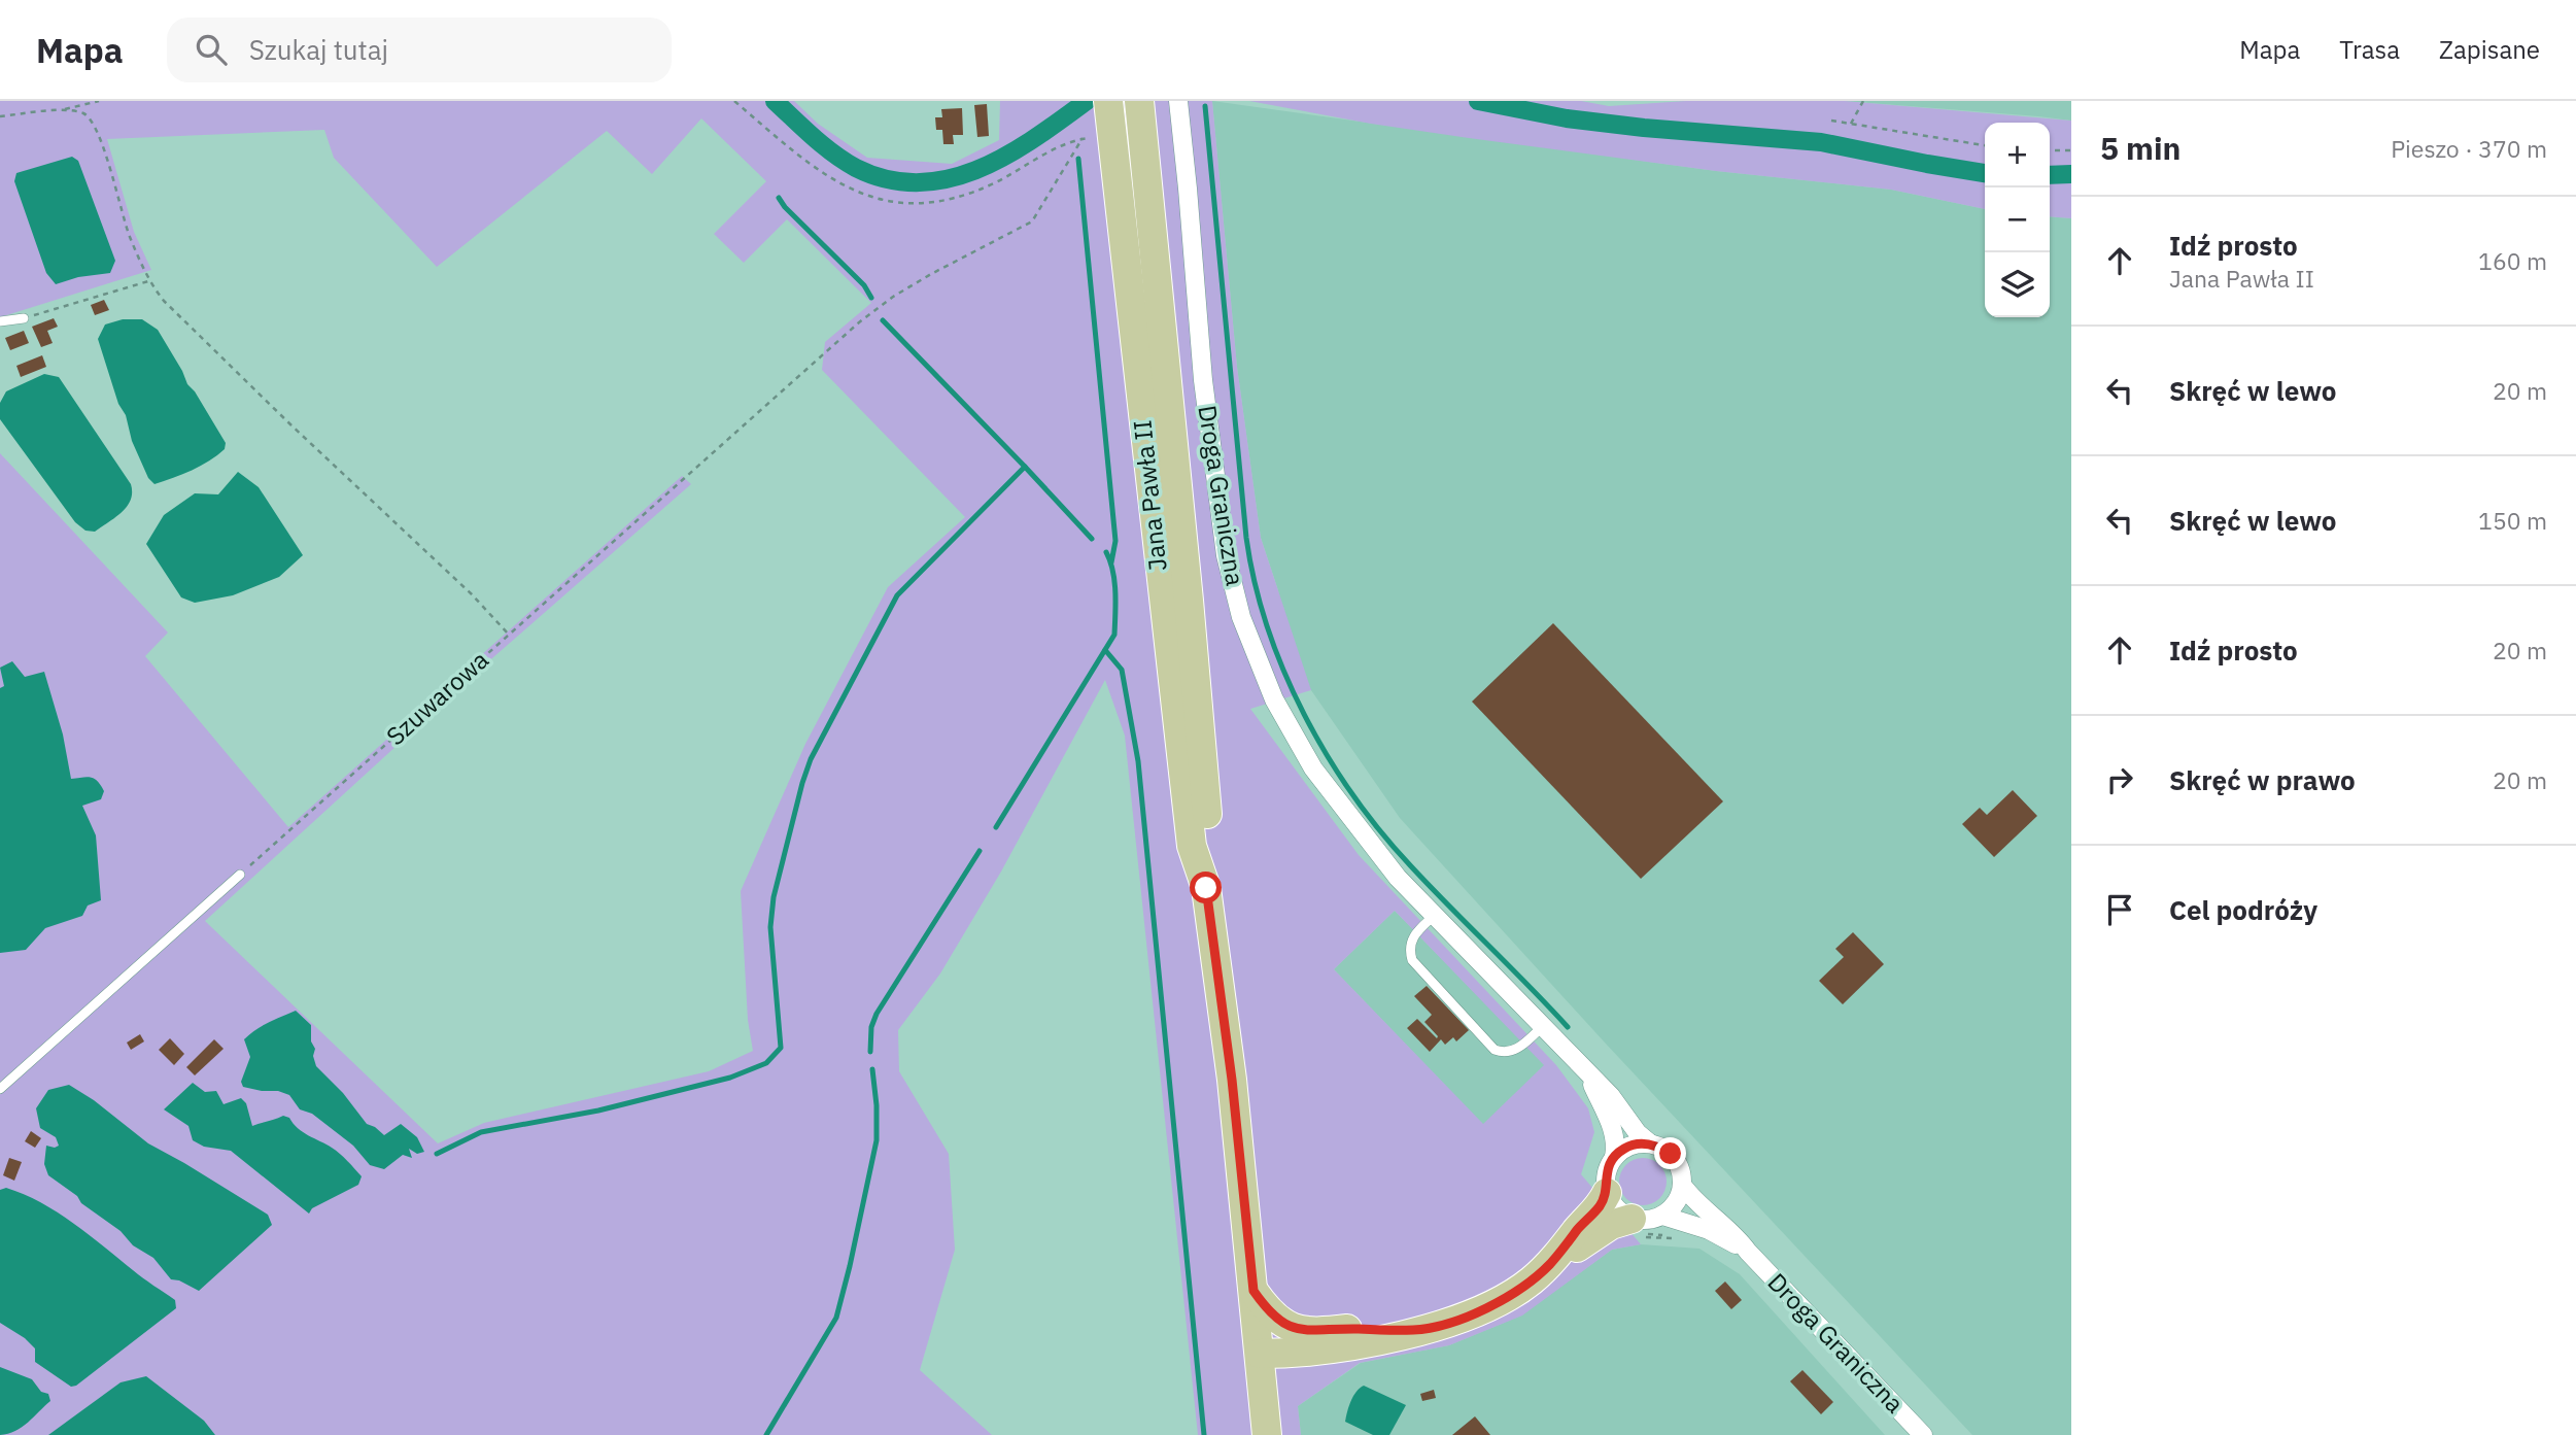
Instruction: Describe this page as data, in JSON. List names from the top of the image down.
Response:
{
  "streets": {
    "main road": ["Jana Pawła II"],
    "street": ["Droga Graniczna"],
    "path": ["Szuwarowa"]
  },
  "page": {
    "header": "Mapa",
    "search": "Szukaj tutaj",
    "nav": ["Mapa", "Trasa", "Zapisane"],
    "heading": ["5 min", "Pieszo · 370 m"],
    "map_buttons": ["+", "−"],
    "list": [
      ["Idź prosto", "Jana Pawła II", "160 m"],
      ["Skręć w lewo", "20 m"],
      ["Skręć w lewo", "150 m"],
      ["Idź prosto", "20 m"],
      ["Skręć w prawo", "20 m"],
      "Cel podróży"
    ]
  }
}
